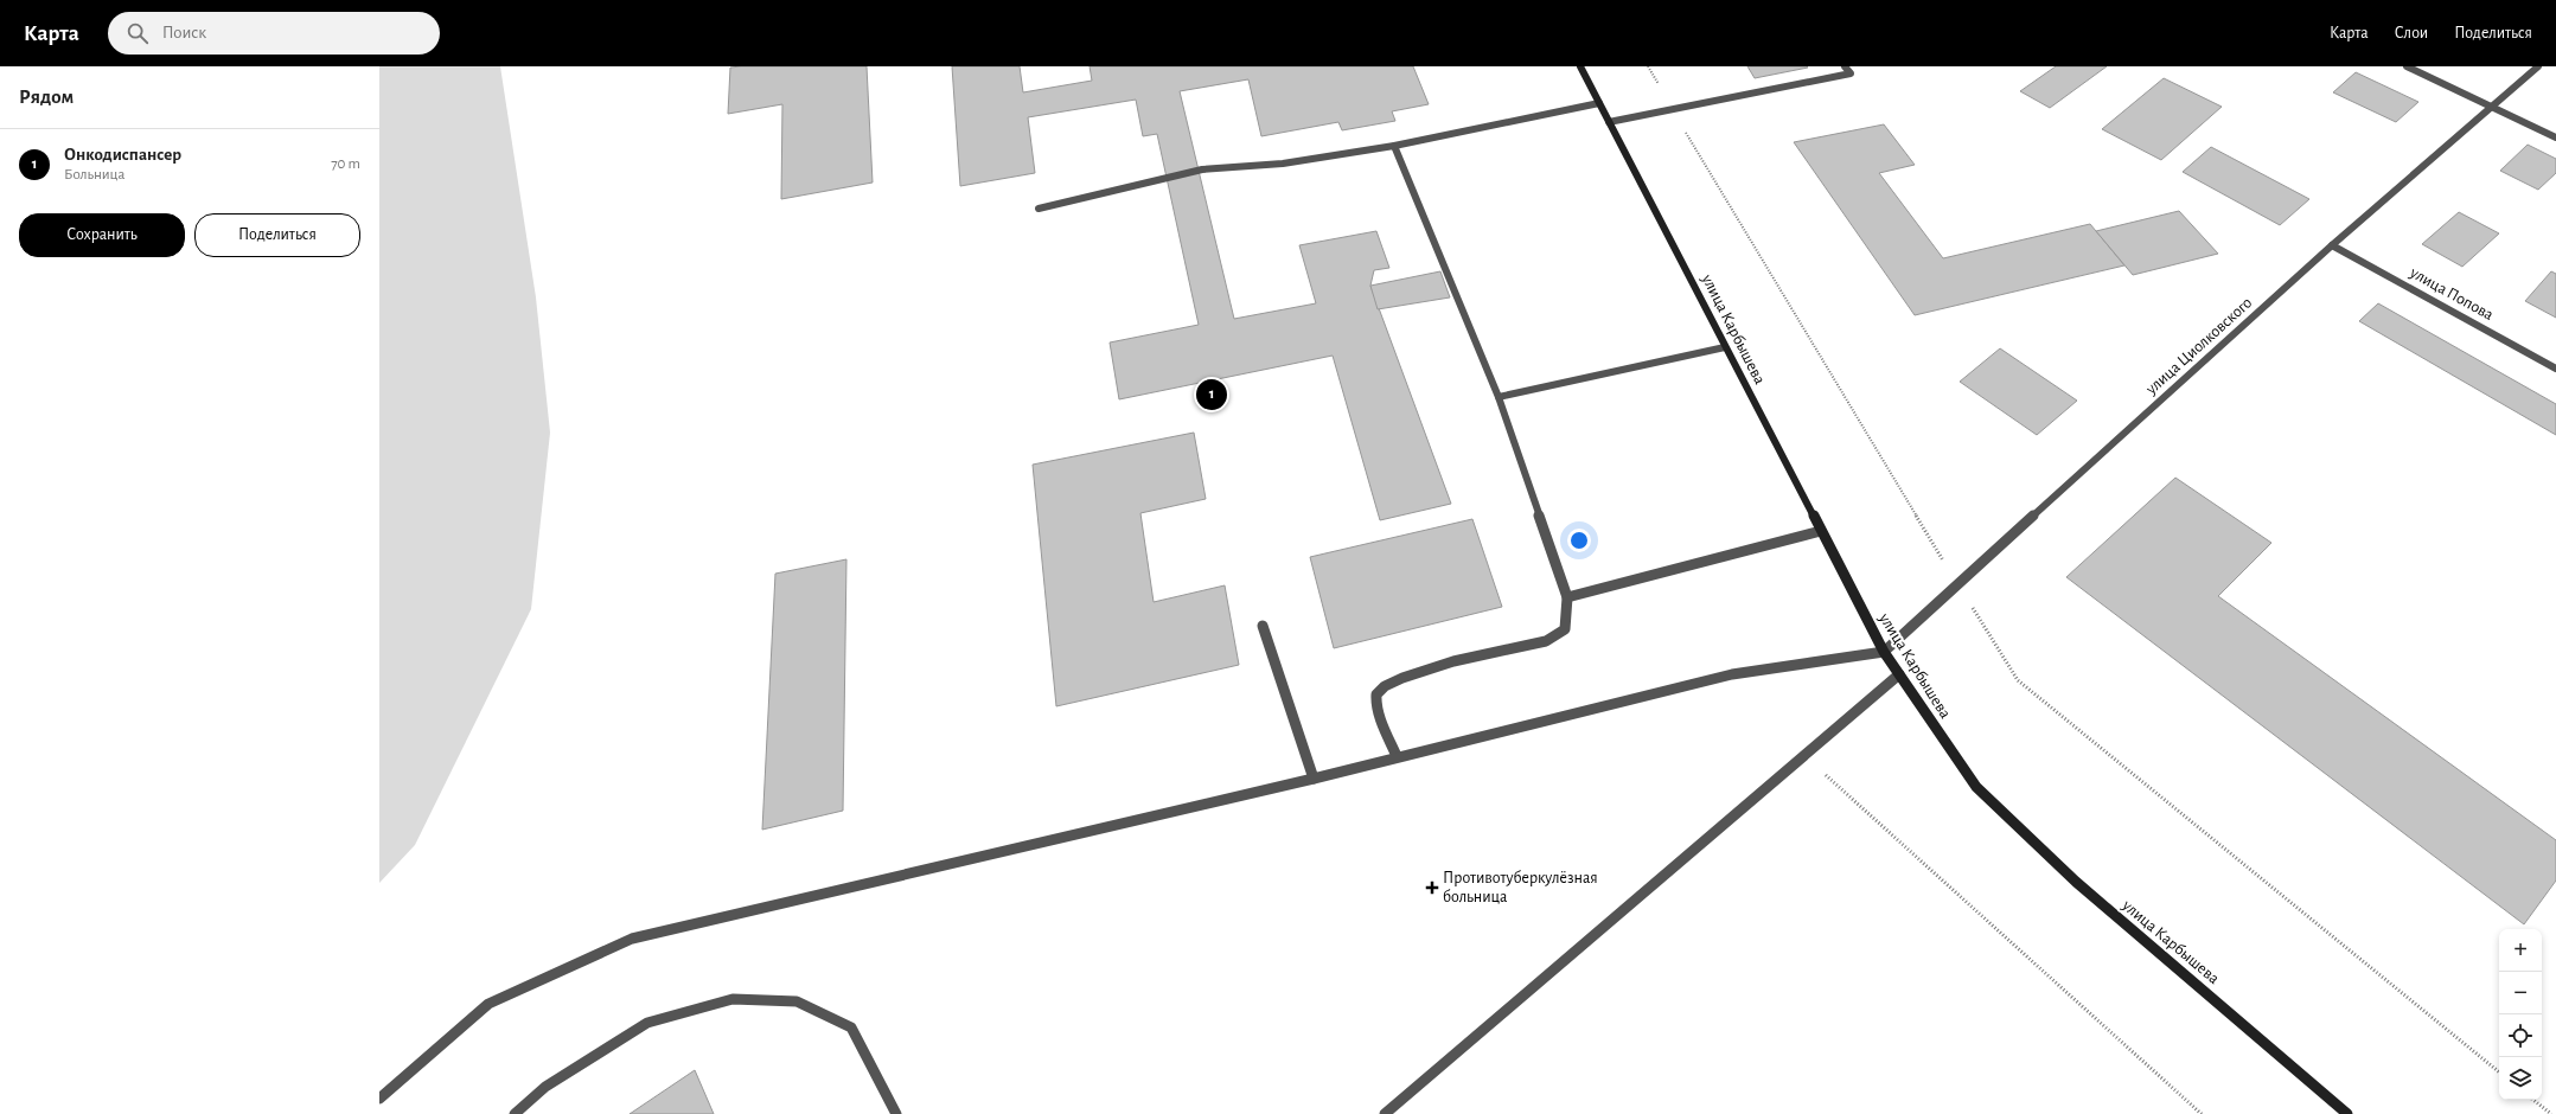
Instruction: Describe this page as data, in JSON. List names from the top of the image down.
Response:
{
  "streets": {
    "main road": ["улица Карбышева"],
    "street": ["улица Попова", "улица Циолковского"]
  },
  "crossings": [
    ["улица Попова", "улица Циолковского"],
    ["улица Карбышева", "улица Циолковского"]
  ],
  "places": {
    "health": ["Противотуберкулёзная больница"]
  },
  "page": {
    "header": "Карта",
    "search": "Поиск",
    "nav": ["Карта", "Слои", "Поделиться"],
    "heading": "Рядом",
    "list": [
      {
        "mark": "1",
        "name": "Онкодиспансер",
        "note": "Больница",
        "value": "70 m"
      }
    ],
    "buttons": ["Сохранить", "Поделиться"],
    "pins": "1",
    "map_buttons": ["+", "−"]
  }
}
